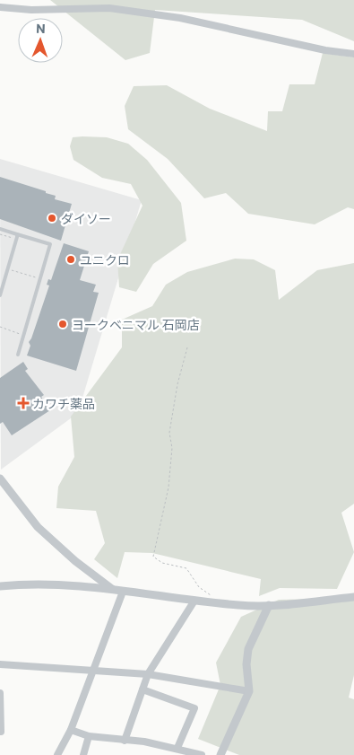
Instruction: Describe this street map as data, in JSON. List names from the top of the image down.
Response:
{
  "places": {
    "other": ["ダイソー", "ユニクロ", "ヨークベニマル 石岡店"],
    "health": ["カワチ薬品"]
  },
  "north": "top"
}
